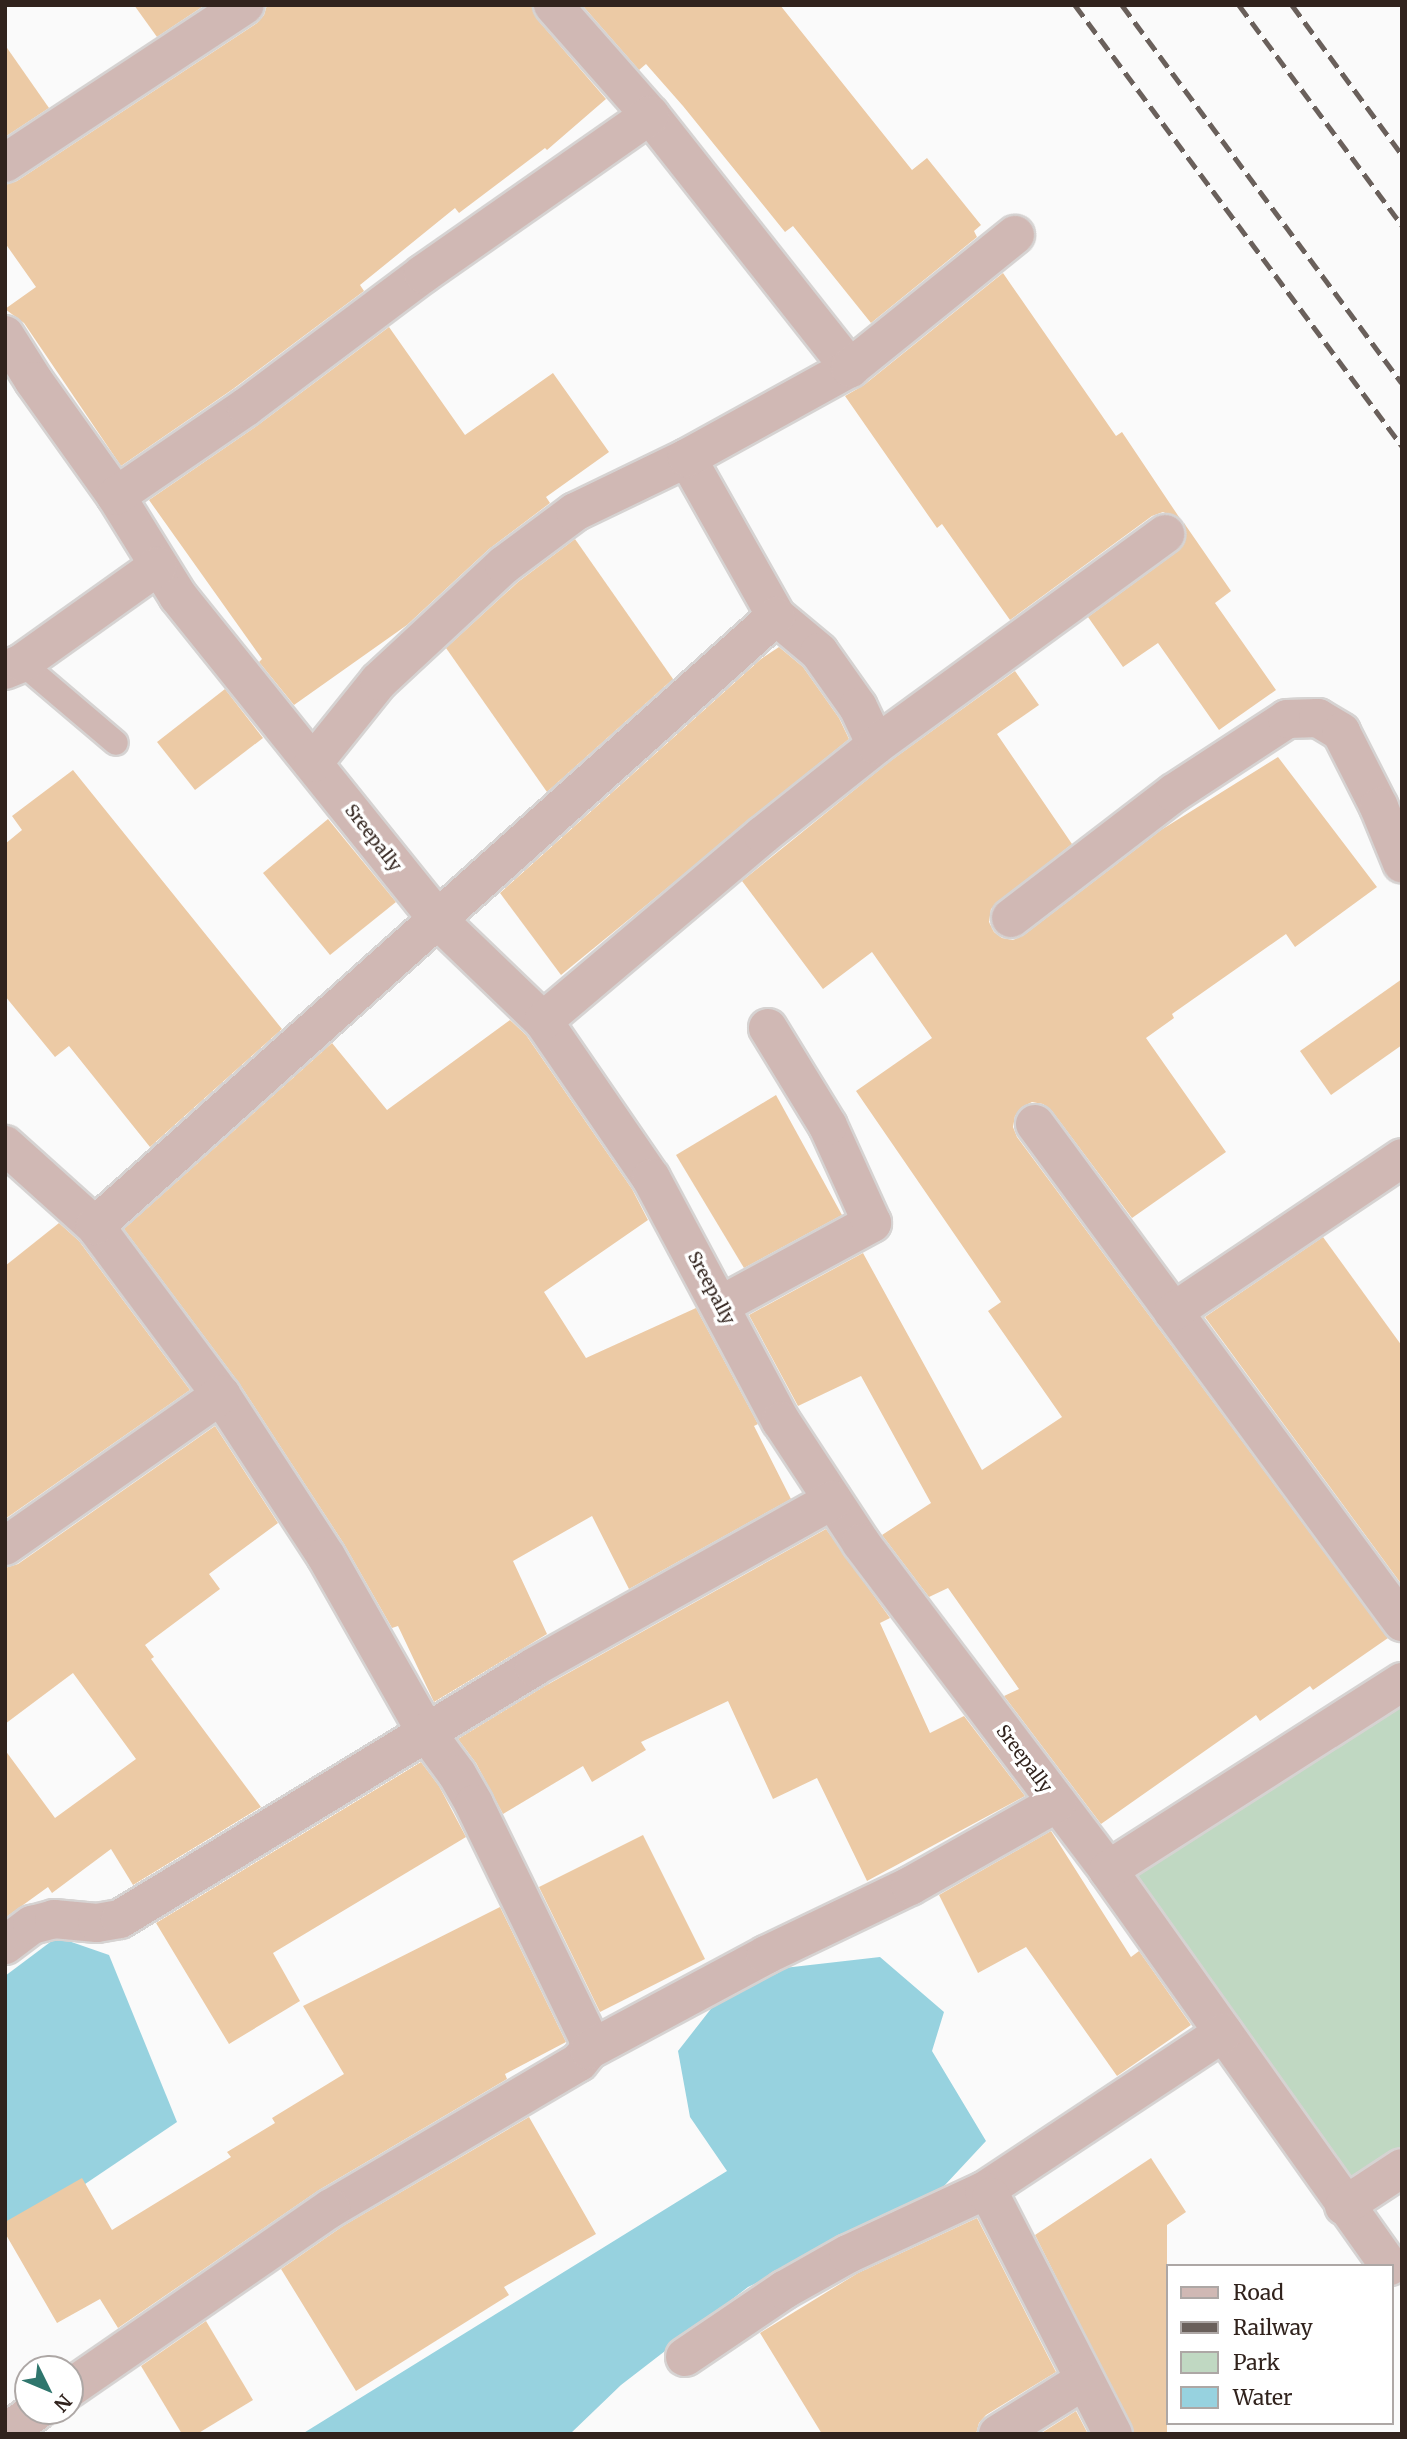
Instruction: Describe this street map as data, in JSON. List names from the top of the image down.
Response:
{
  "streets": {
    "street": ["Sreepally"]
  },
  "legend": [
    "Road",
    "Railway",
    "Park",
    "Water"
  ],
  "north": "bottom right"
}
